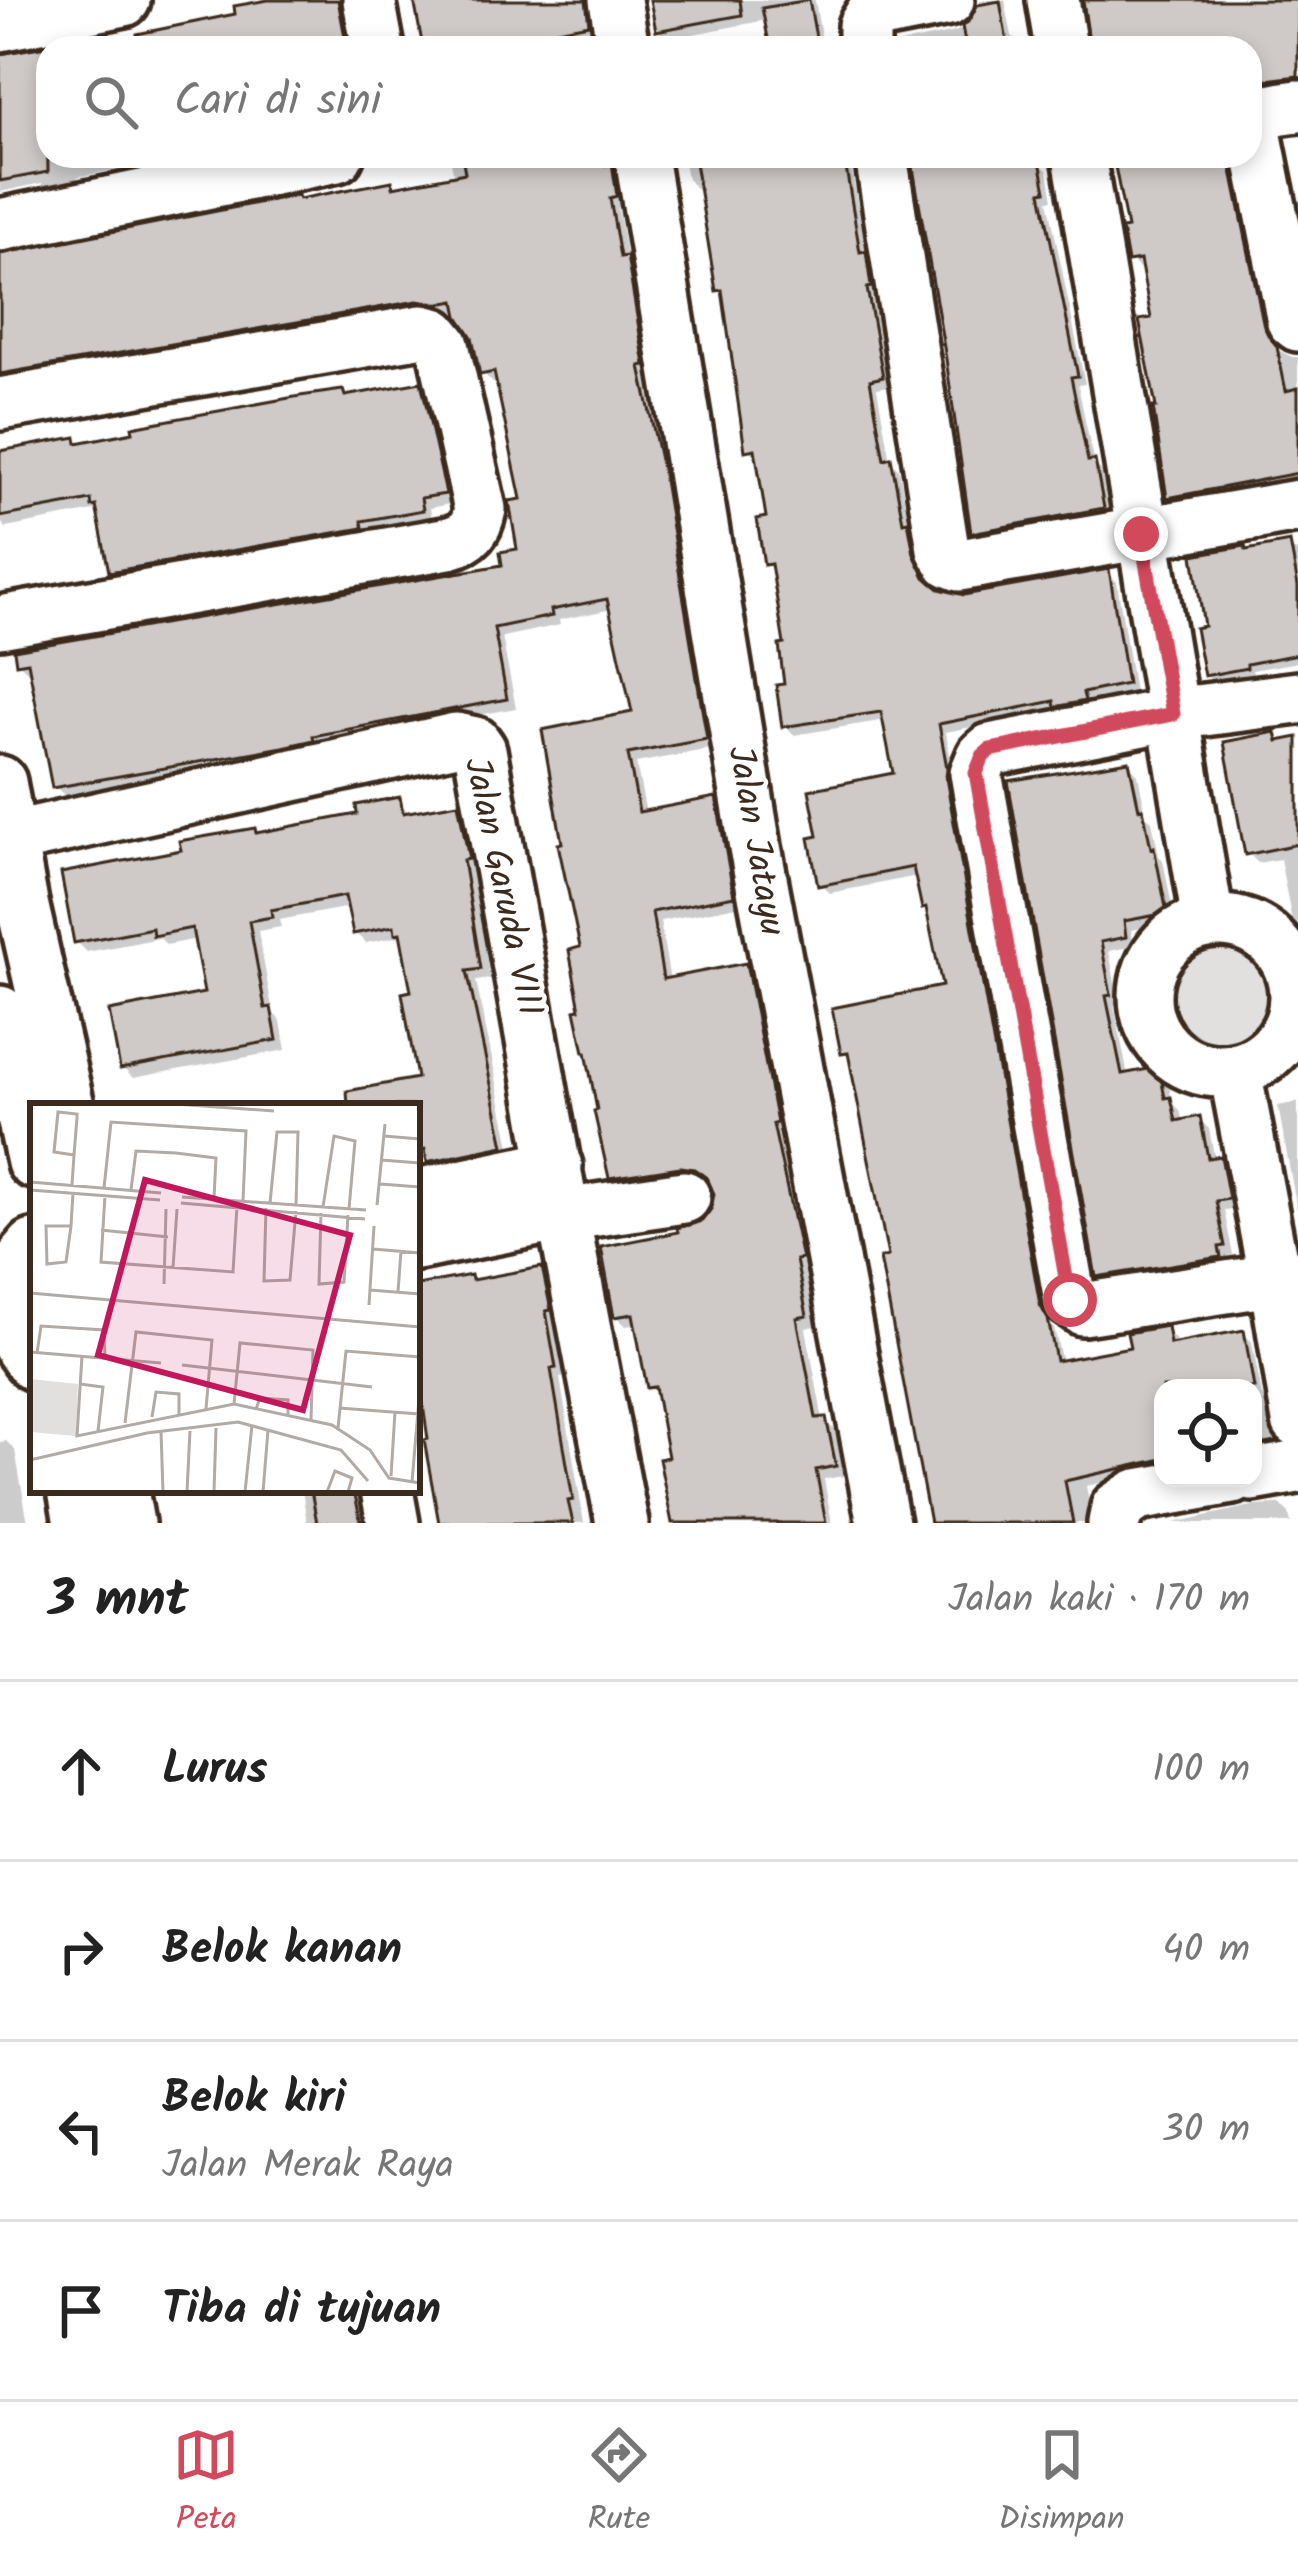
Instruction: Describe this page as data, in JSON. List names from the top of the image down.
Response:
{
  "streets": {
    "street": ["Jalan Jatayu", "Jalan Garuda VIII"]
  },
  "page": {
    "search": "Cari di sini",
    "heading": ["3 mnt", "Jalan kaki · 170 m"],
    "list": [
      ["Lurus", "100 m"],
      ["Belok kanan", "40 m"],
      ["Belok kiri", "Jalan Merak Raya", "30 m"],
      "Tiba di tujuan"
    ],
    "nav": ["Peta", "Rute", "Disimpan"]
  }
}
